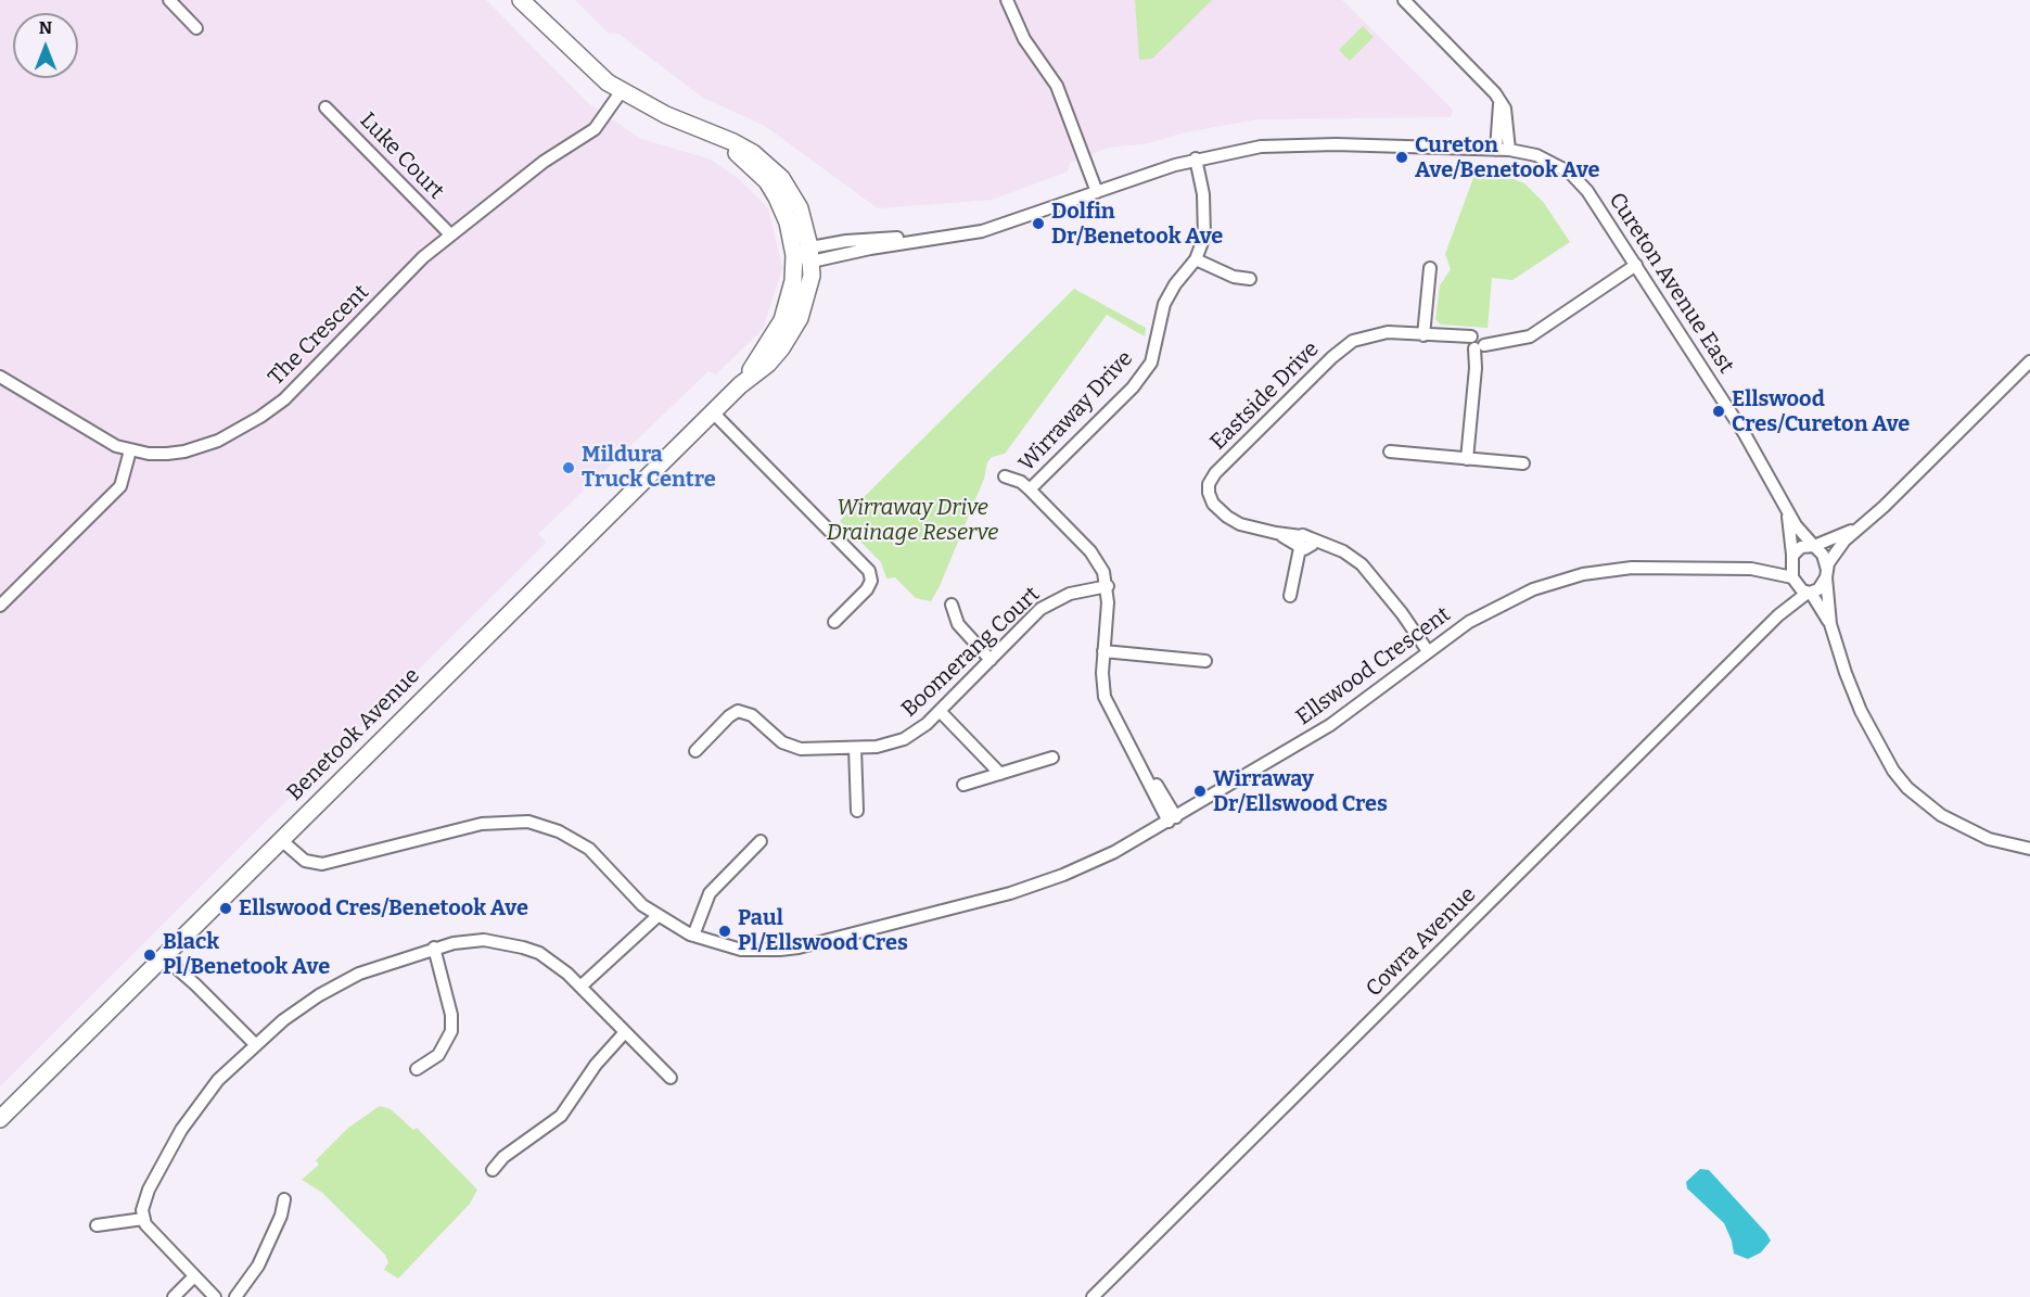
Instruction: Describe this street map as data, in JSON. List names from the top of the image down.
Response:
{
  "streets": {
    "main road": ["Benetook Avenue"],
    "street": [
      "Luke Court",
      "Cureton Avenue East",
      "The Crescent",
      "Eastside Drive",
      "Wirraway Drive",
      "Boomerang Court",
      "Ellswood Crescent",
      "Cowra Avenue"
    ]
  },
  "crossings": [
    ["Luke Court", "The Crescent"],
    ["Cureton Avenue East", "Eastside Drive"],
    ["Eastside Drive", "Ellswood Crescent"],
    ["Wirraway Drive", "Boomerang Court"],
    ["Wirraway Drive", "Ellswood Crescent"],
    ["Ellswood Crescent", "Benetook Avenue"]
  ],
  "parks": ["Wirraway Drive Drainage Reserve"],
  "places": [
    "Cureton Ave/Benetook Ave",
    "Dolfin Dr/Benetook Ave",
    "Ellswood Cres/Cureton Ave",
    "Mildura Truck Centre",
    "Wirraway Dr/Ellswood Cres",
    "Ellswood Cres/Benetook Ave",
    "Paul Pl/Ellswood Cres",
    "Black Pl/Benetook Ave"
  ],
  "north": "top"
}
